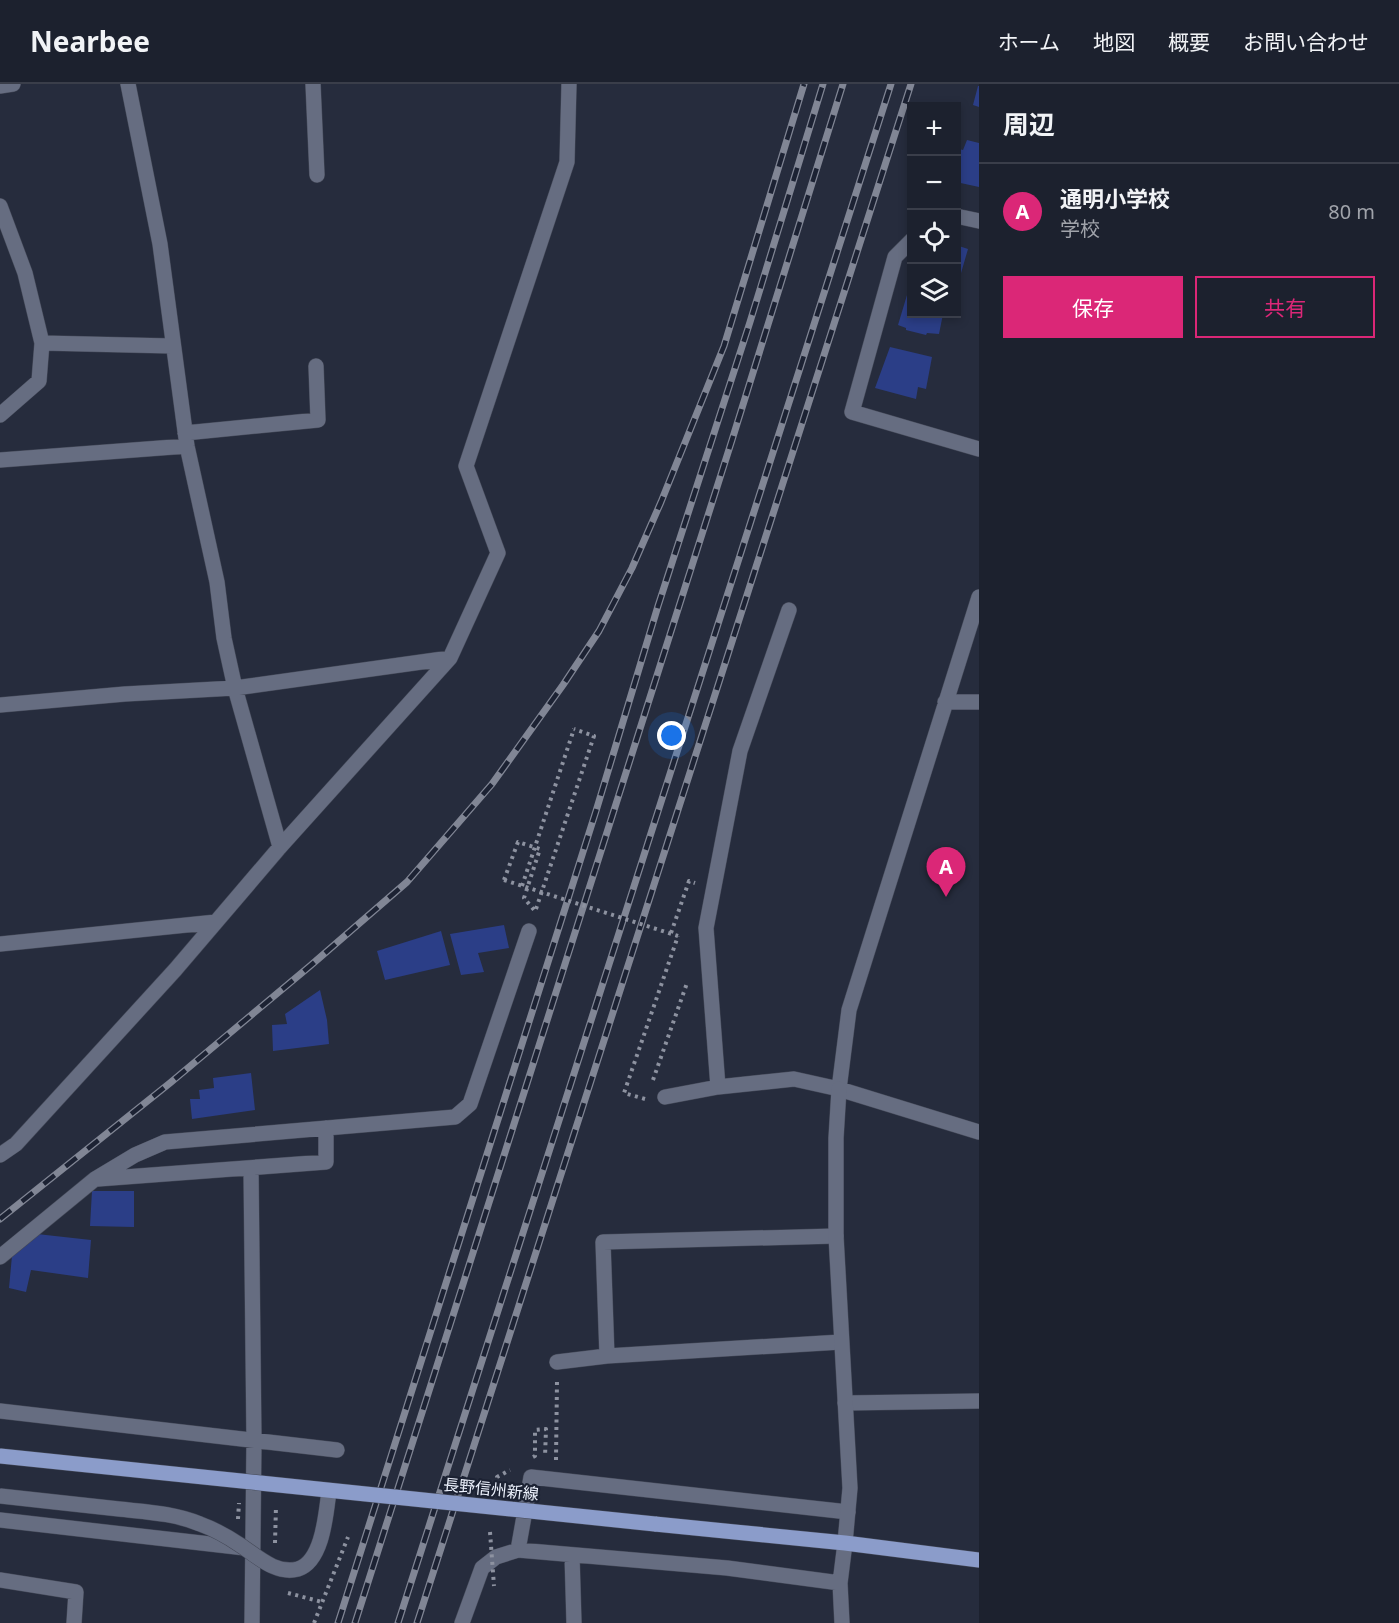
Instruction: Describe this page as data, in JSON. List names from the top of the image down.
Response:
{
  "streets": {
    "main road": ["長野信州新線"]
  },
  "page": {
    "header": "Nearbee",
    "nav": [
      "ホーム",
      "地図",
      "概要",
      "お問い合わせ"
    ],
    "heading": "周辺",
    "map_buttons": ["+", "−"],
    "list": [
      {
        "mark": "A",
        "name": "通明小学校",
        "note": "学校",
        "value": "80 m"
      }
    ],
    "buttons": ["保存", "共有"],
    "pins": "A"
  }
}
